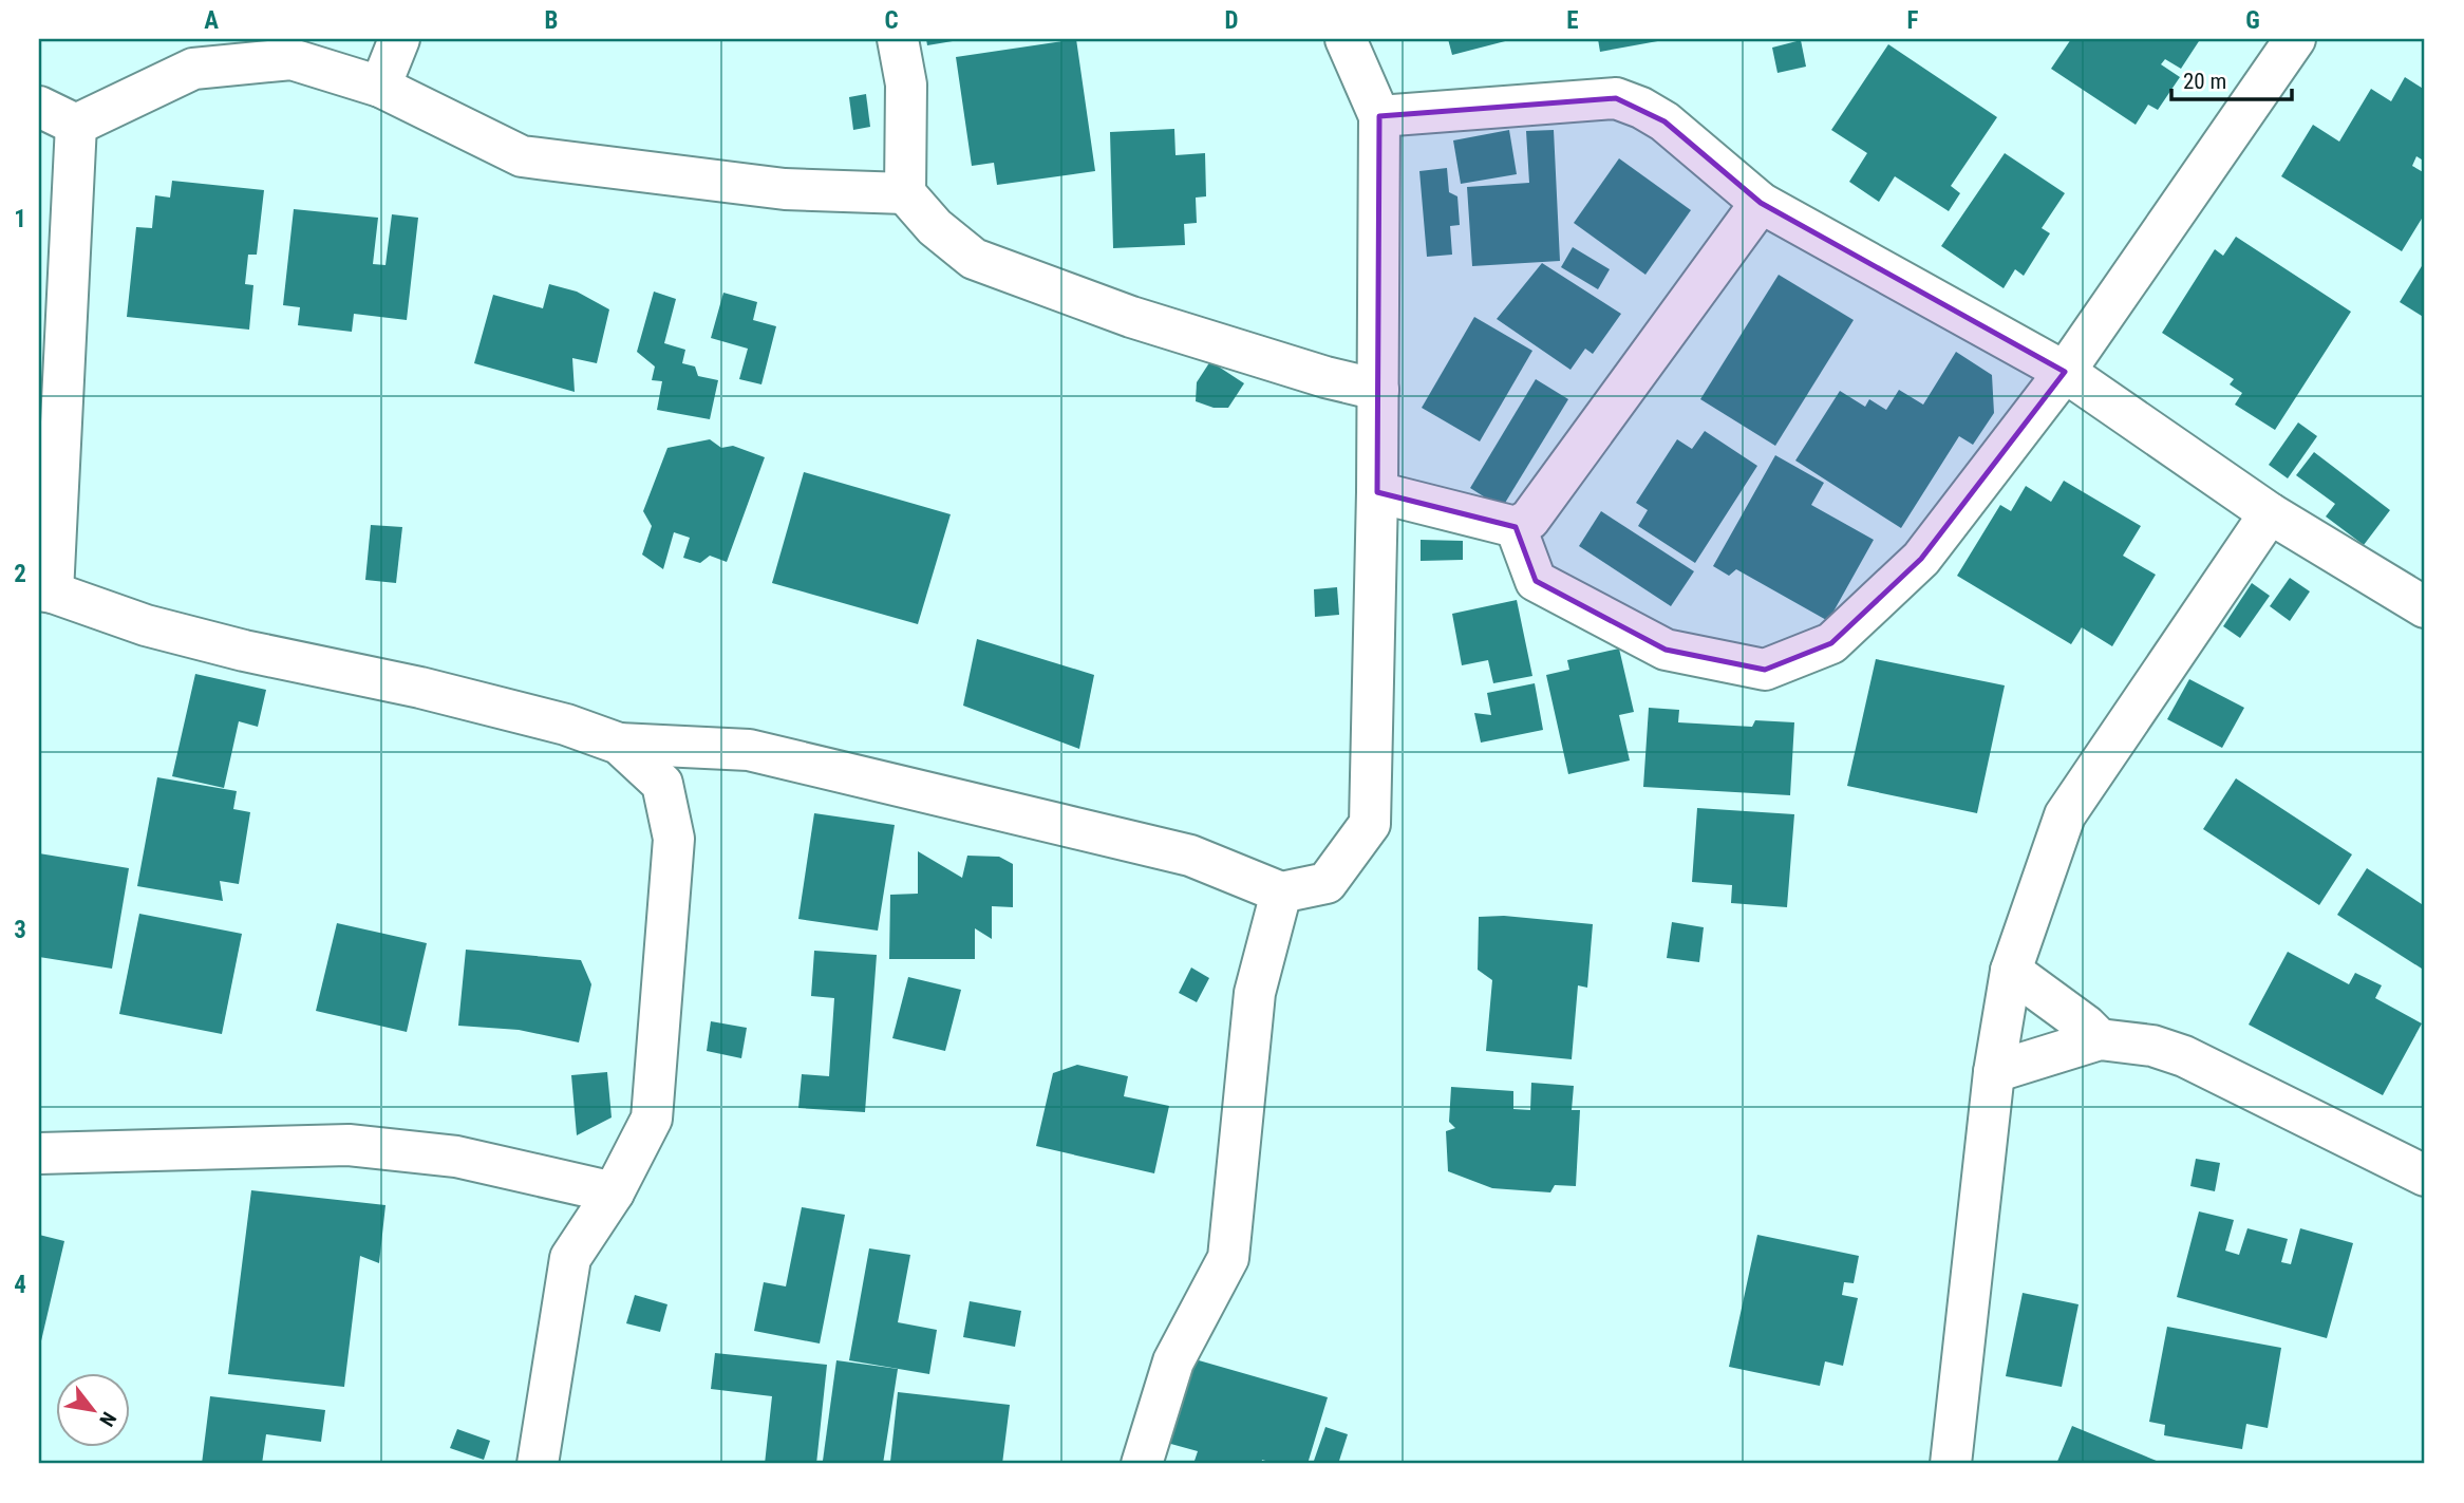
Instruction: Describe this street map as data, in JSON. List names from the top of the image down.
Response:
{
  "scale_bar": "20 m",
  "north": "bottom right",
  "grid": {
    "columns": [
      "A",
      "B",
      "C",
      "D",
      "E",
      "F",
      "G"
    ],
    "rows": [
      "1",
      "2",
      "3",
      "4"
    ]
  }
}
